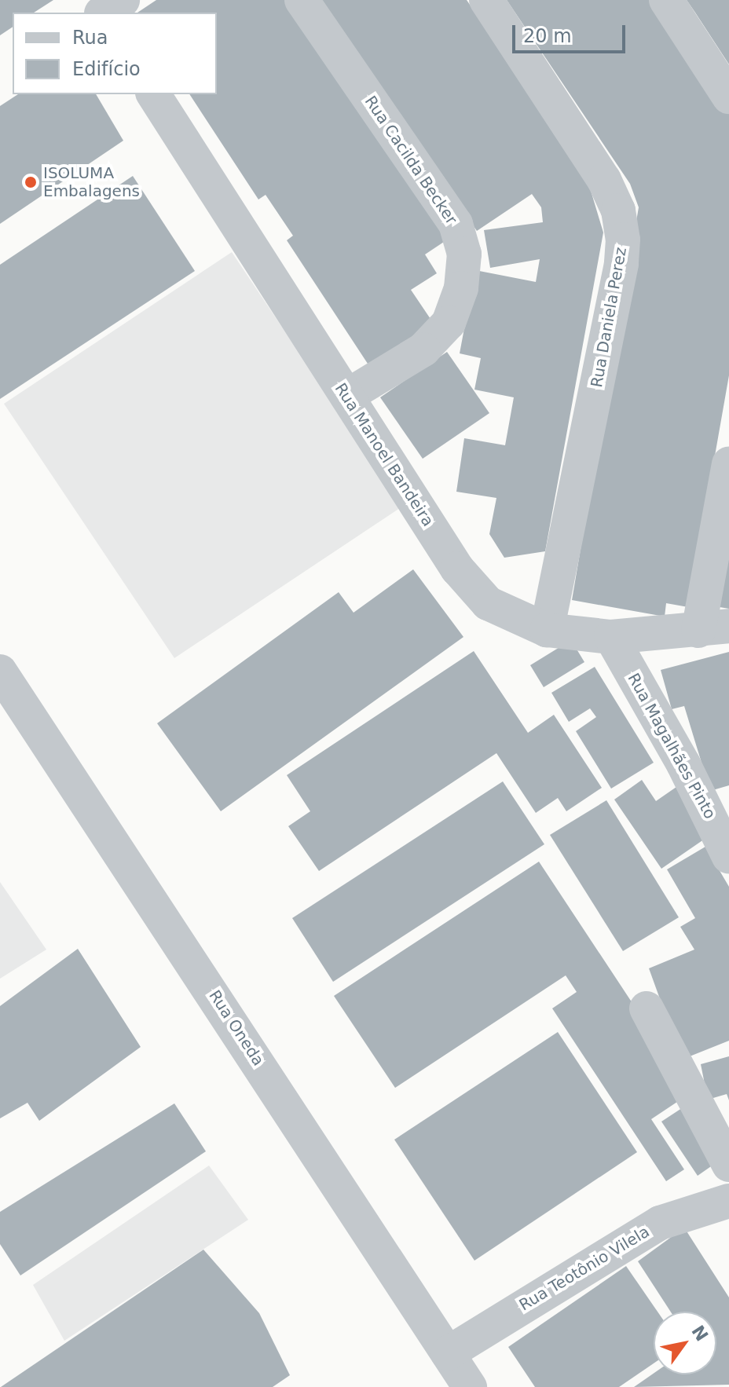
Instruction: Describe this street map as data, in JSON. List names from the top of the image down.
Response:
{
  "streets": {
    "street": [
      "Rua Cacilda Becker",
      "Rua Daniela Perez",
      "Rua Manoel Bandeira",
      "Rua Magalhães Pinto",
      "Rua Oneda",
      "Rua Teotônio Vilela"
    ]
  },
  "crossings": [
    ["Rua Cacilda Becker", "Rua Manoel Bandeira"],
    ["Rua Daniela Perez", "Rua Manoel Bandeira"],
    ["Rua Manoel Bandeira", "Rua Magalhães Pinto"],
    ["Rua Oneda", "Rua Teotônio Vilela"]
  ],
  "places": ["ISOLUMA Embalagens"],
  "legend": ["Rua", "Edifício"],
  "scale_bar": "20 m",
  "north": "top right"
}
